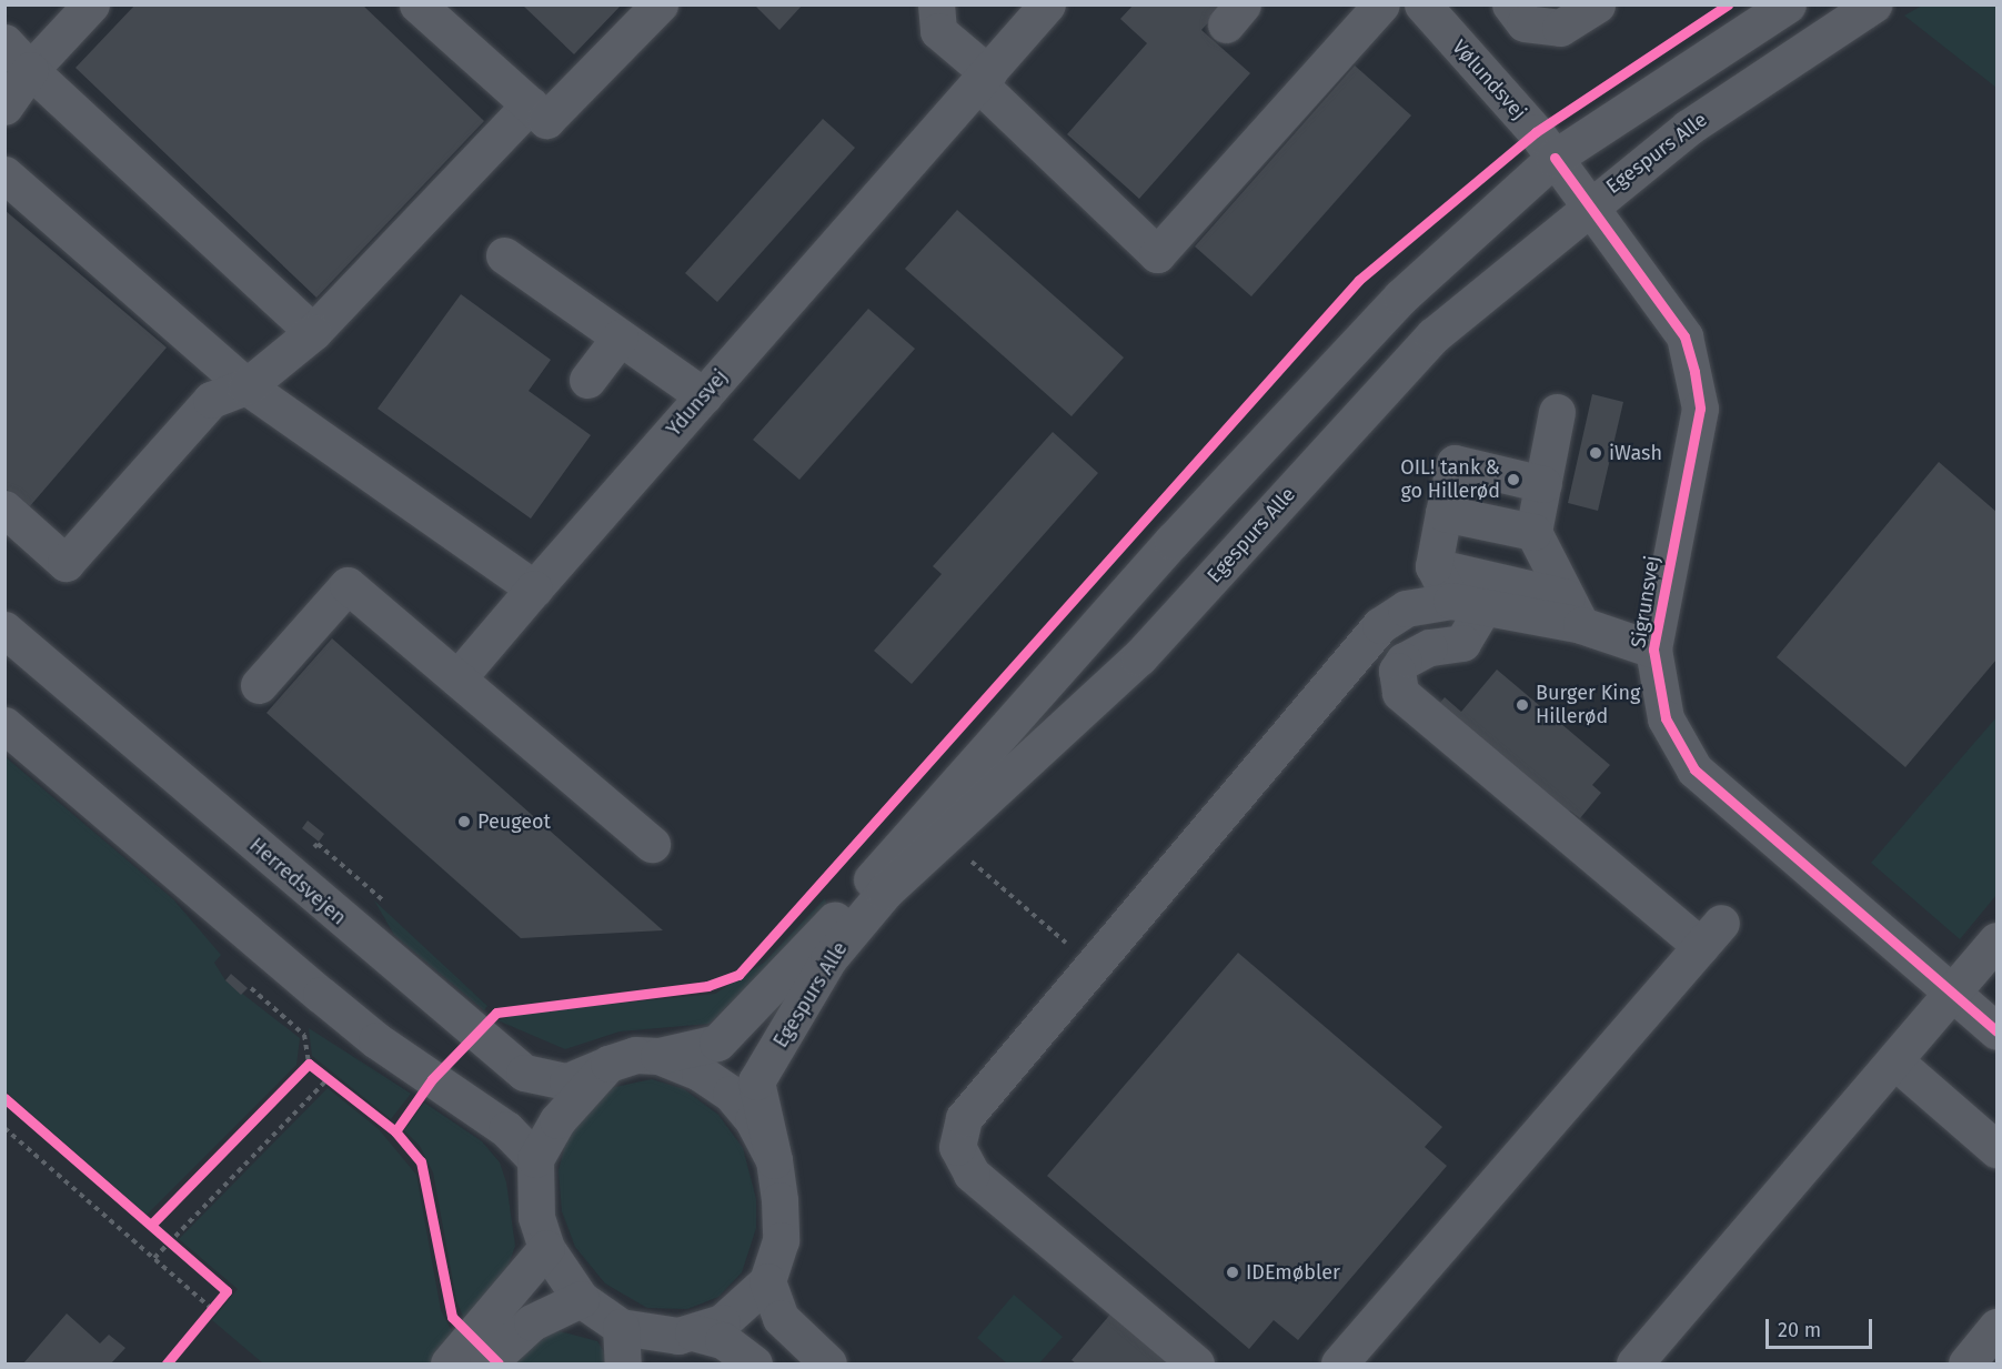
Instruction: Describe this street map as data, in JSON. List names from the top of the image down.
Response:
{
  "streets": {
    "street": [
      "Vølundsvej",
      "Egespurs Alle",
      "Ydunsvej",
      "Sigrunsvej",
      "Herredsvejen"
    ]
  },
  "crossings": [
    ["Vølundsvej", "Egespurs Alle"],
    ["Vølundsvej", "Sigrunsvej"],
    ["Egespurs Alle", "Sigrunsvej"],
    ["Egespurs Alle", "Herredsvejen"]
  ],
  "places": [
    "iWash",
    "OIL! tank & go Hillerød",
    "Burger King Hillerød",
    "Peugeot",
    "IDEmøbler"
  ],
  "scale_bar": "20 m"
}
